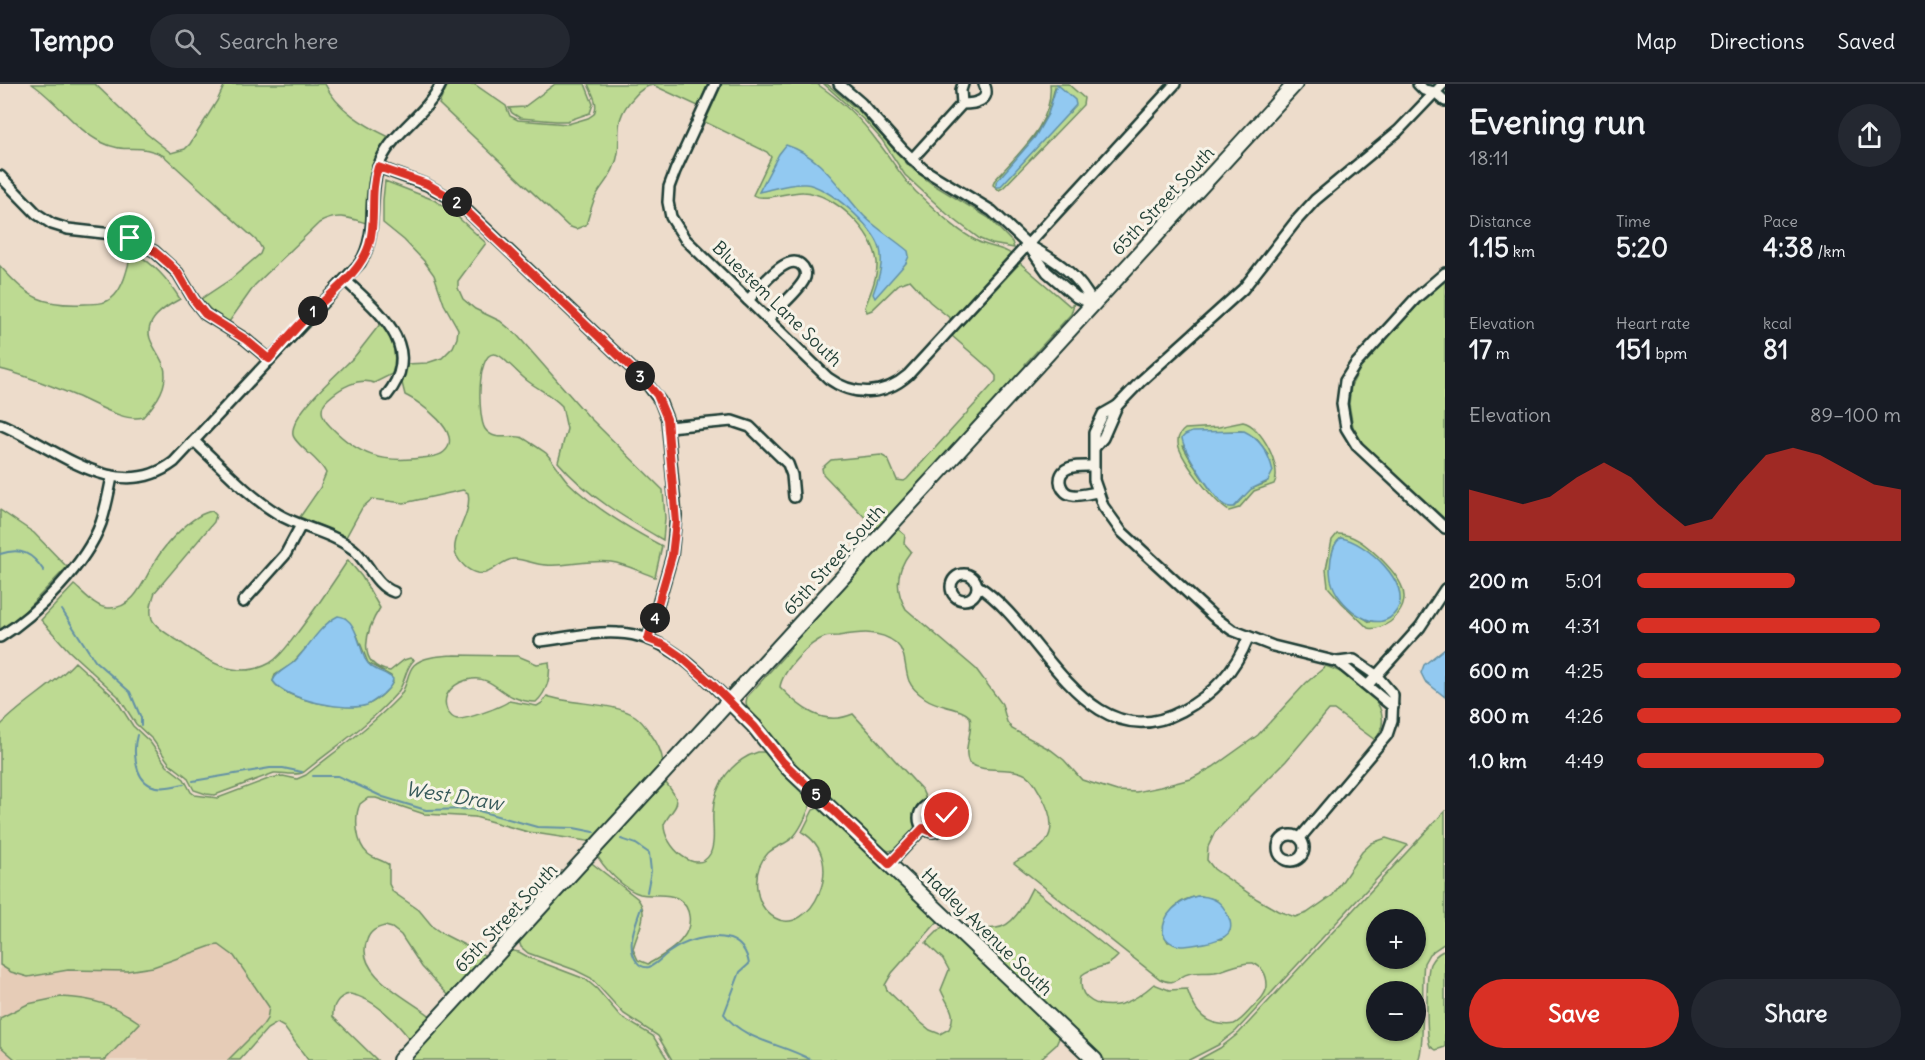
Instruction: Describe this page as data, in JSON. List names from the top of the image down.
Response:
{
  "streets": {
    "street": ["65th Street South", "Bluestem Lane South", "Hadley Avenue South"]
  },
  "crossings": [
    ["65th Street South", "Hadley Avenue South"]
  ],
  "water": ["West Draw"],
  "page": {
    "header": "Tempo",
    "search": "Search here",
    "nav": ["Map", "Directions", "Saved"],
    "heading": ["Evening run", "18:11"],
    "stats": [
      ["Distance", "1.15 km"],
      ["Time", "5:20"],
      ["Pace", "4:38 /km"],
      ["Elevation", "17 m"],
      ["Heart rate", "151 bpm"],
      ["kcal", "81"]
    ],
    "pins": [
      "2",
      "1",
      "3",
      "4",
      "5"
    ],
    "chart": ["Elevation", "89–100 m"],
    "list": [
      {
        "name": "200 m",
        "note": "5:01"
      },
      {
        "name": "400 m",
        "note": "4:31"
      },
      {
        "name": "600 m",
        "note": "4:25"
      },
      {
        "name": "800 m",
        "note": "4:26"
      },
      {
        "name": "1.0 km",
        "note": "4:49"
      }
    ],
    "map_buttons": ["+", "−"],
    "buttons": ["Save", "Share"]
  }
}
